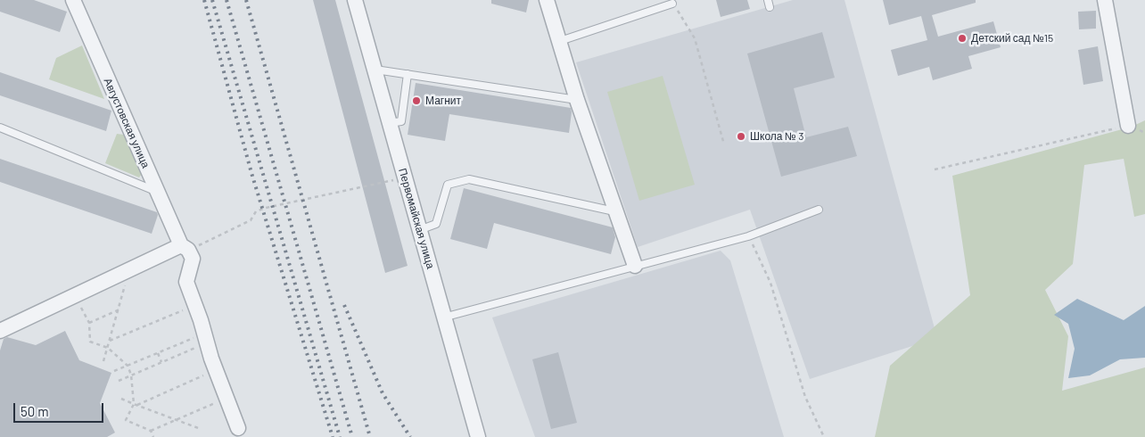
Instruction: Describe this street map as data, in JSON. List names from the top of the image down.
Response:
{
  "streets": {
    "street": ["Августовская улица", "Первомайская улица"]
  },
  "places": ["Детский сад №15", "Магнит", "Школа № 3"],
  "scale_bar": "50 m"
}
